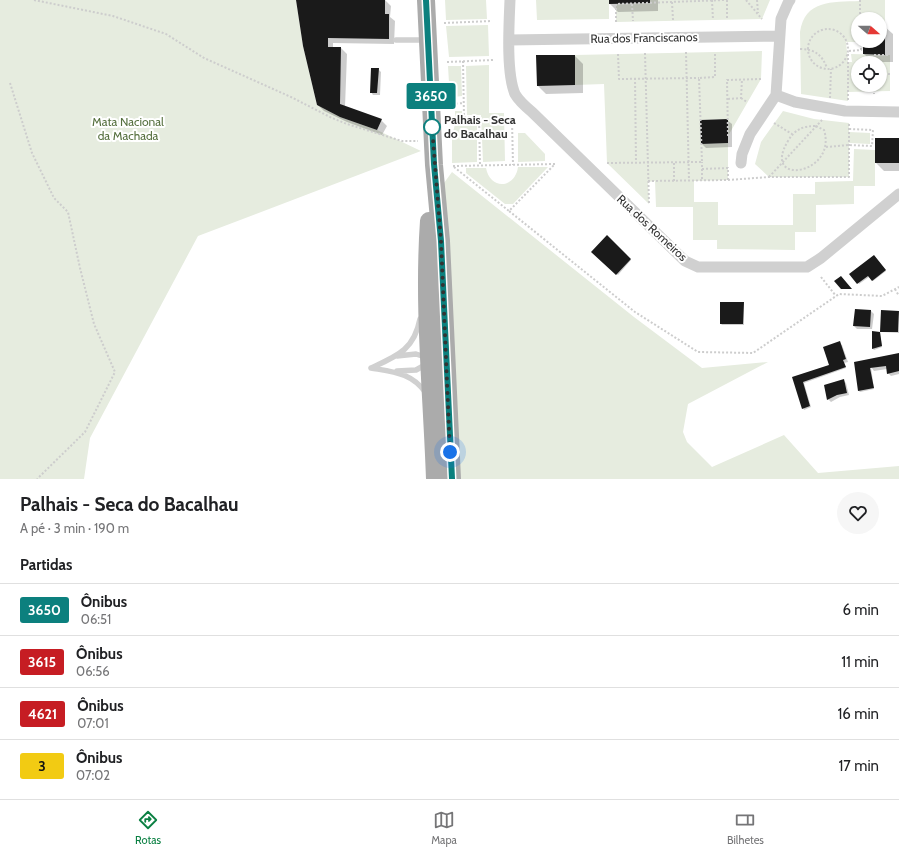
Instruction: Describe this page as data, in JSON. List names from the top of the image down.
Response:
{
  "streets": {
    "street": ["Rua dos Franciscanos", "Rua dos Romeiros"]
  },
  "crossings": [
    ["Rua dos Franciscanos", "Rua dos Romeiros"]
  ],
  "parks": ["Mata Nacional da Machada"],
  "places": ["Palhais - Seca do Bacalhau"],
  "lines": ["bus line 3650"],
  "north": "right",
  "page": {
    "on_map": "3650",
    "heading": [
      ["Palhais - Seca do Bacalhau", "A pé · 3 min · 190 m"],
      "Partidas"
    ],
    "list": [
      {
        "mark": "3650",
        "name": "Ônibus",
        "note": "06:51",
        "value": "6 min"
      },
      {
        "mark": "3615",
        "name": "Ônibus",
        "note": "06:56",
        "value": "11 min"
      },
      {
        "mark": "4621",
        "name": "Ônibus",
        "note": "07:01",
        "value": "16 min"
      },
      {
        "mark": "3",
        "name": "Ônibus",
        "note": "07:02",
        "value": "17 min"
      }
    ],
    "tabs": ["Rotas", "Mapa", "Bilhetes"]
  }
}
